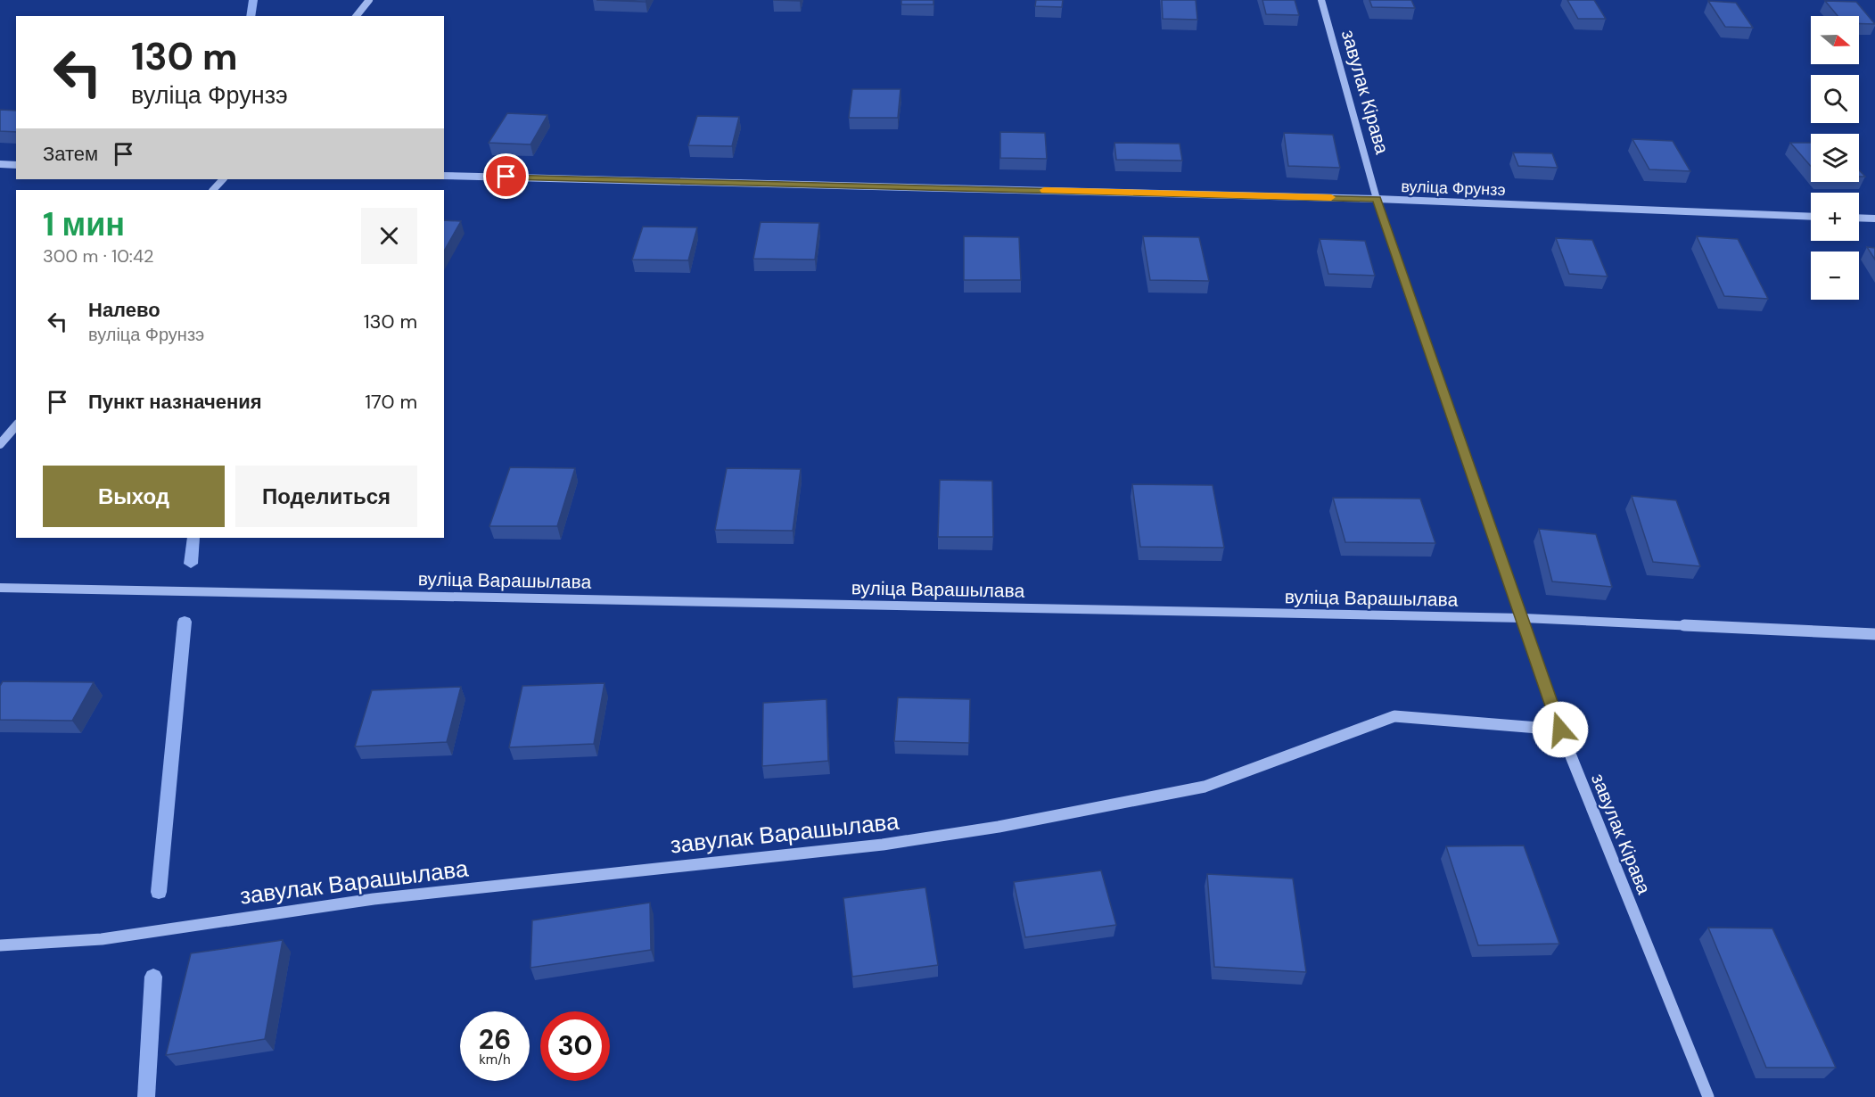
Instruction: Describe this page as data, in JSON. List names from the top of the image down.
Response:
{
  "streets": {
    "street": [
      "завулак Кірава",
      "вуліца Фрунзэ",
      "вуліца Варашылава",
      "завулак Варашылава"
    ]
  },
  "crossings": [
    ["завулак Кірава", "вуліца Фрунзэ"],
    ["завулак Кірава", "вуліца Варашылава"],
    ["завулак Кірава", "завулак Варашылава"]
  ],
  "north": "right",
  "page": {
    "map_buttons": ["+", "−"],
    "turn": ["130 m", "вуліца Фрунзэ"],
    "then": "Затем",
    "heading": ["1 мин", "300 m · 10:42"],
    "list": [
      {
        "name": "Налево",
        "note": "вуліца Фрунзэ",
        "value": "130 m"
      },
      {
        "name": "Пункт назначения",
        "value": "170 m"
      }
    ],
    "buttons": ["Выход", "Поделиться"],
    "speed": "26 km/h",
    "limit": "30"
  }
}
